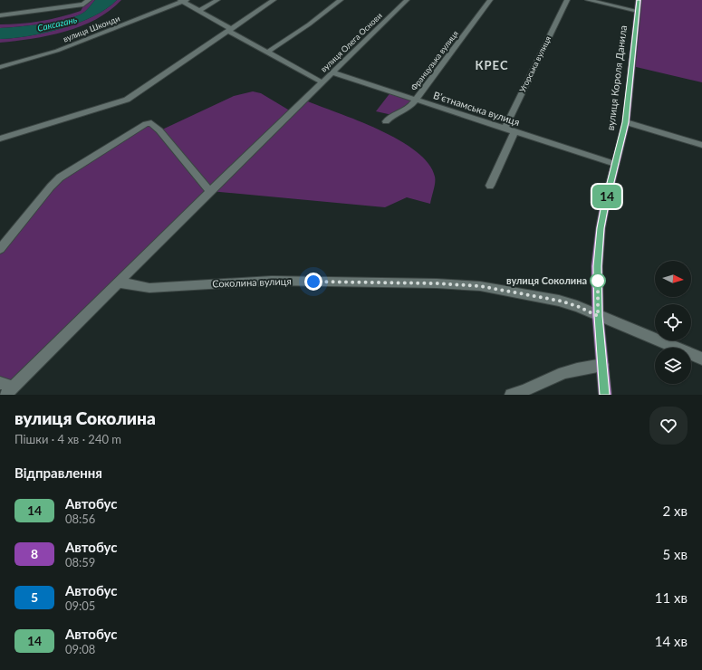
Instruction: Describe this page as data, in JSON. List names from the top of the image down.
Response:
{
  "streets": {
    "main road": ["вулиця Короля Данила"],
    "street": [
      "вулиця Шконди",
      "вулиця Олега Основи",
      "Французька вулиця",
      "Угорська вулиця",
      "Вʼєтнамська вулиця",
      "Соколина вулиця"
    ]
  },
  "crossings": [
    ["вулиця Шконди", "вулиця Олега Основи"],
    ["вулиця Олега Основи", "Вʼєтнамська вулиця"],
    ["Французька вулиця", "Вʼєтнамська вулиця"],
    ["Угорська вулиця", "Вʼєтнамська вулиця"],
    ["вулиця Короля Данила", "Вʼєтнамська вулиця"],
    ["вулиця Короля Данила", "Соколина вулиця"]
  ],
  "districts": ["КРЕС"],
  "water": ["Саксагань"],
  "places": ["вулиця Соколина"],
  "lines": ["bus line 14"],
  "north": "right",
  "page": {
    "on_map": "14",
    "heading": [
      ["вулиця Соколина", "Пішки · 4 хв · 240 m"],
      "Відправлення"
    ],
    "list": [
      {
        "mark": "14",
        "name": "Автобус",
        "note": "08:56",
        "value": "2 хв"
      },
      {
        "mark": "8",
        "name": "Автобус",
        "note": "08:59",
        "value": "5 хв"
      },
      {
        "mark": "5",
        "name": "Автобус",
        "note": "09:05",
        "value": "11 хв"
      },
      {
        "mark": "14",
        "name": "Автобус",
        "note": "09:08",
        "value": "14 хв"
      }
    ]
  }
}
